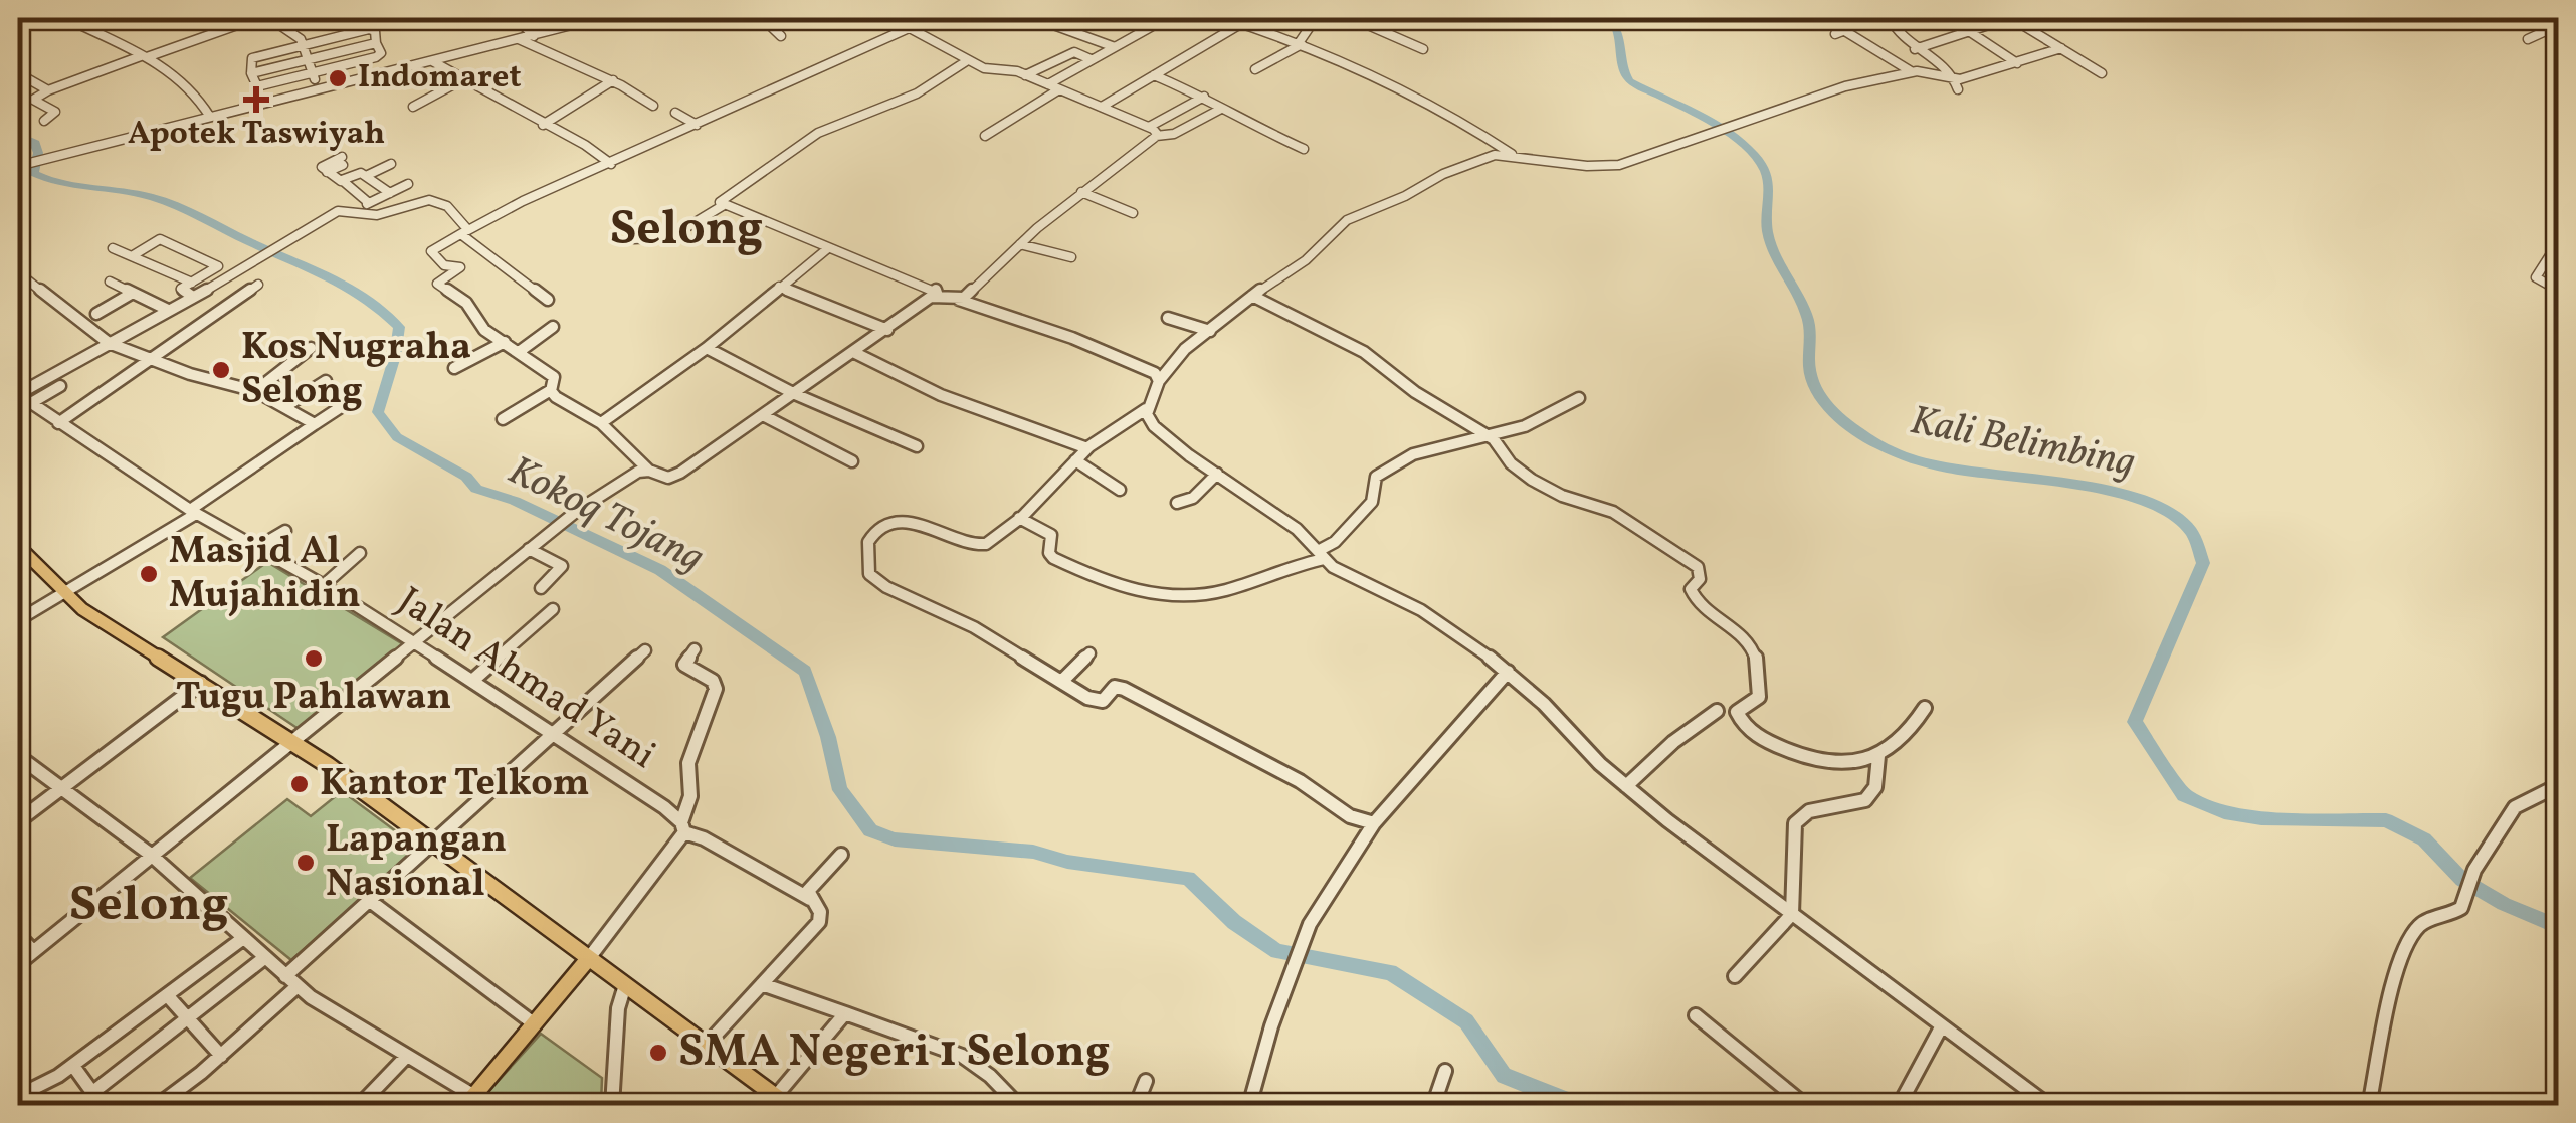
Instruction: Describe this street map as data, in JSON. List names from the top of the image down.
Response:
{
  "streets": {
    "street": ["Jalan Ahmad Yani"]
  },
  "districts": ["Selong", "Selong"],
  "water": ["Kali Belimbing", "Kokoq Tojang"],
  "places": {
    "other": [
      "Indomaret",
      "Kos Nugraha Selong",
      "Masjid Al Mujahidin",
      "Tugu Pahlawan",
      "Kantor Telkom",
      "Lapangan Nasional",
      "SMA Negeri 1 Selong"
    ],
    "health": ["Apotek Taswiyah"]
  }
}
